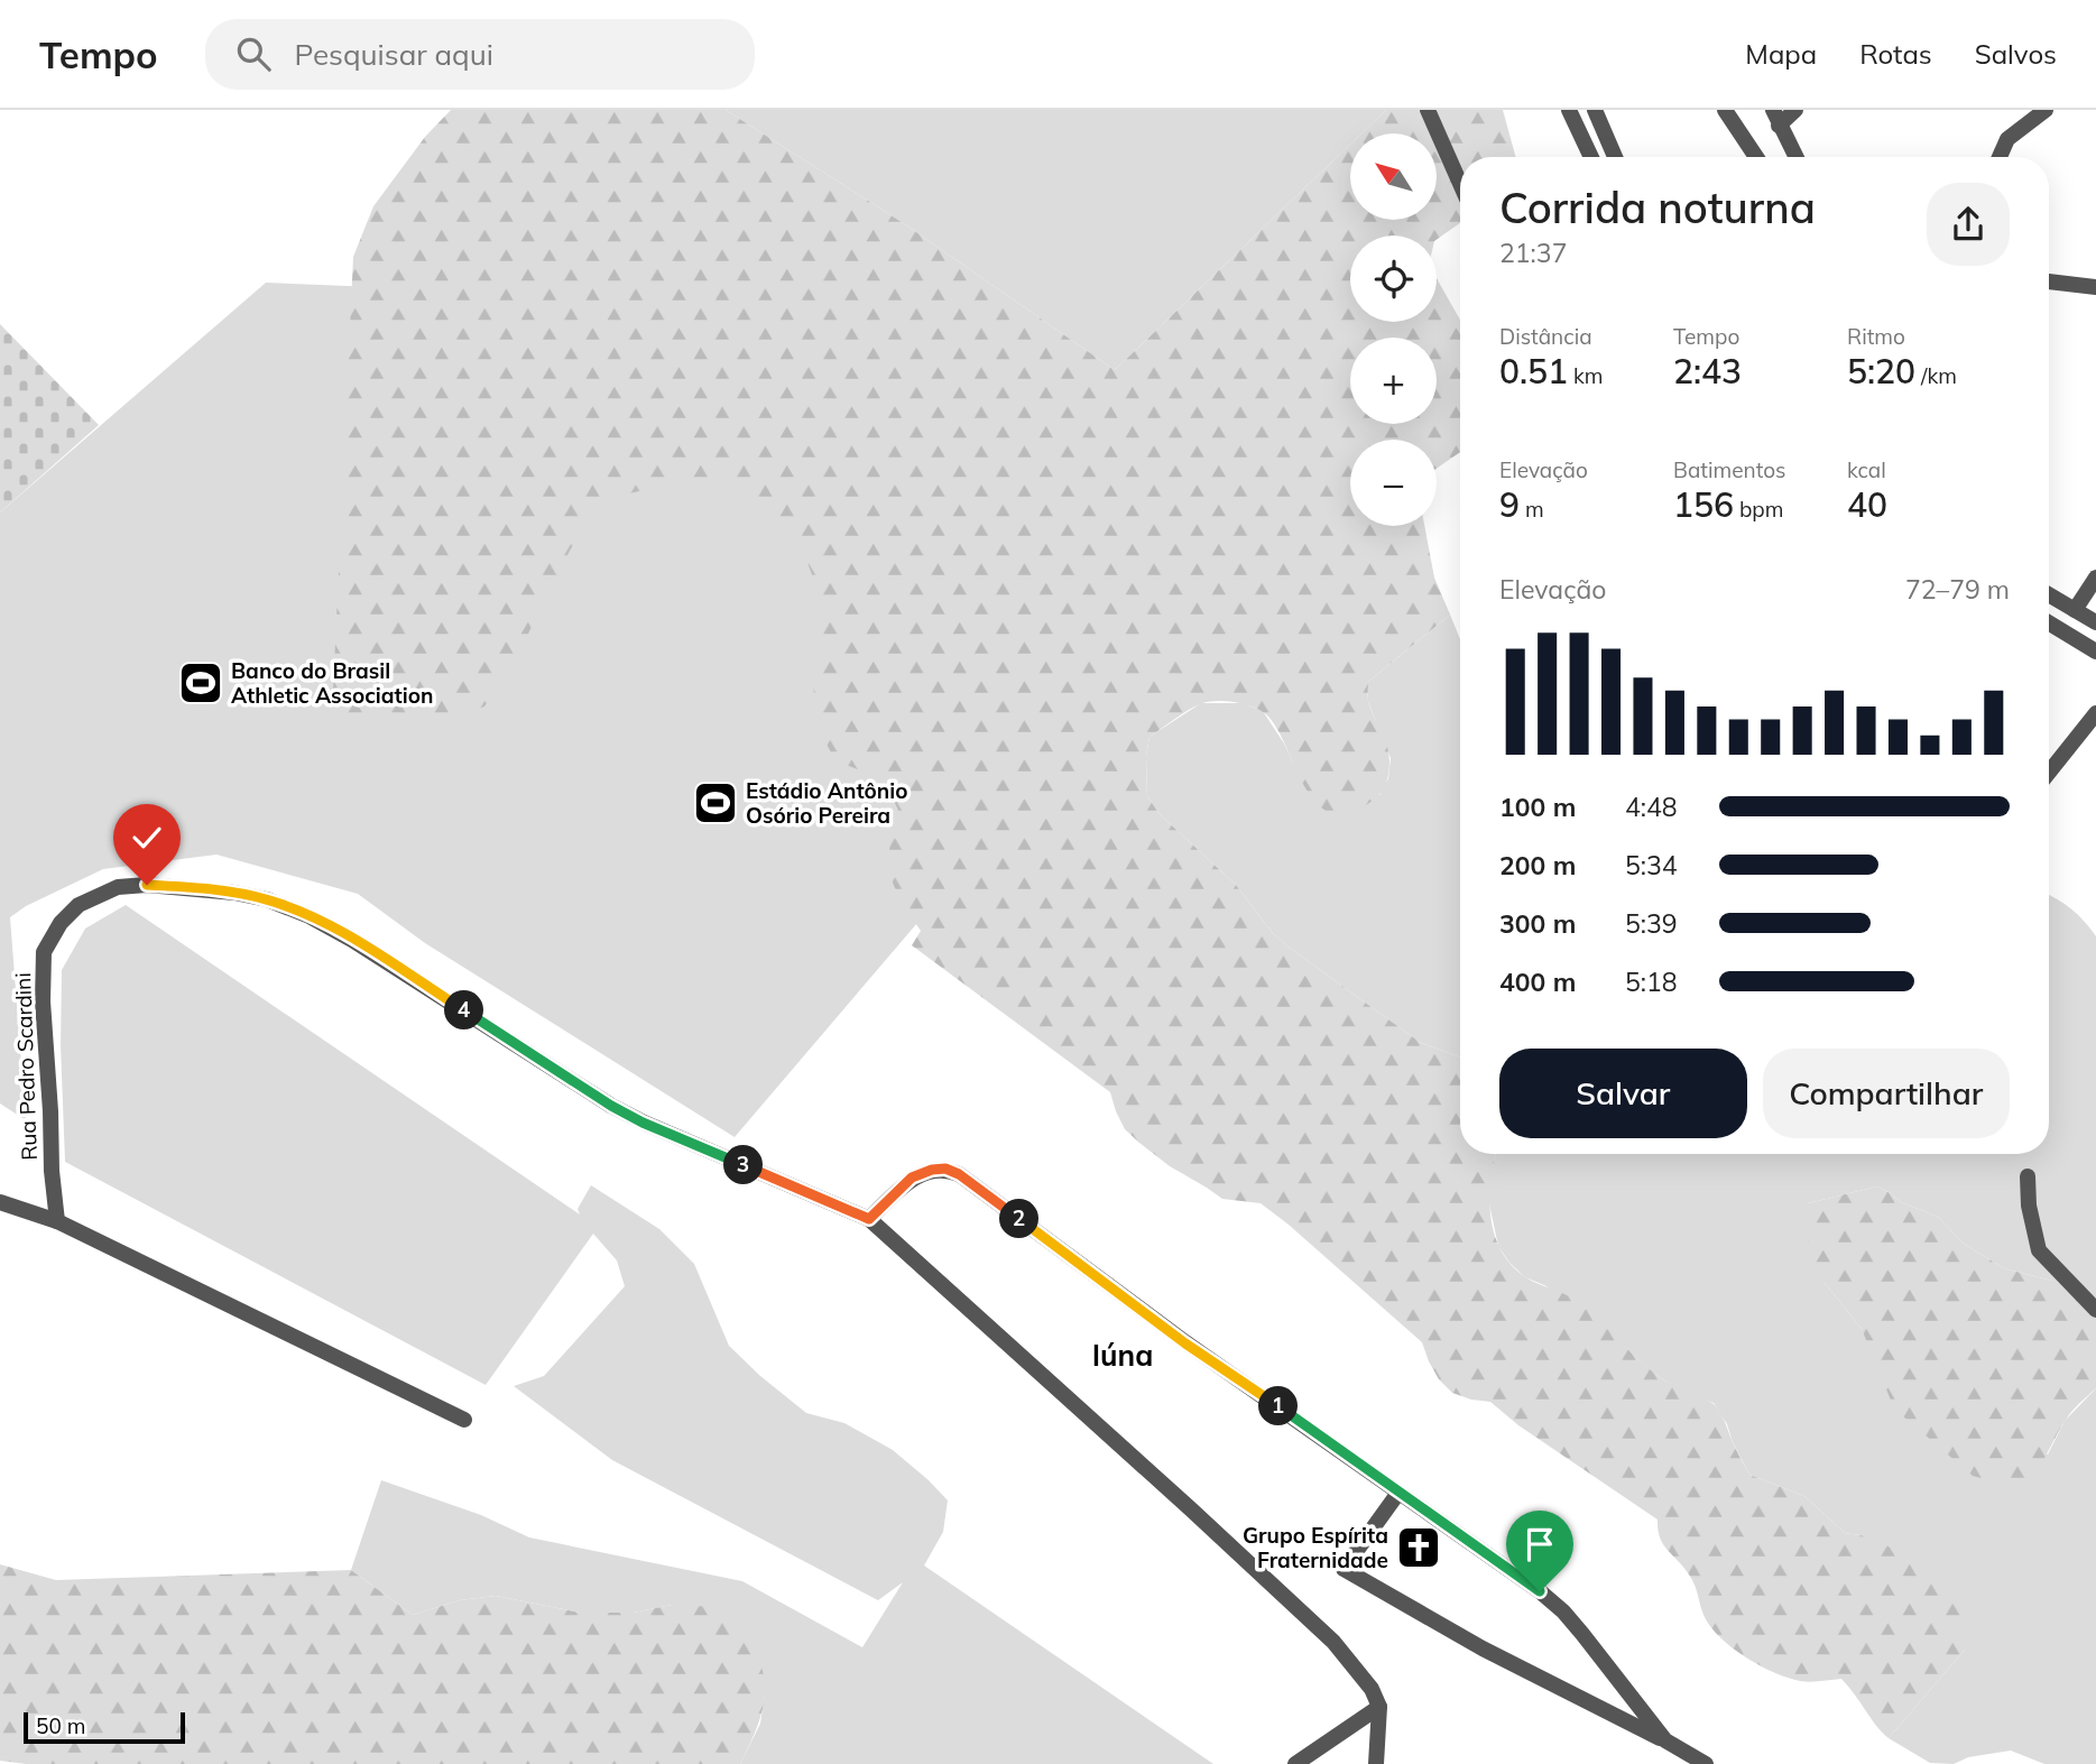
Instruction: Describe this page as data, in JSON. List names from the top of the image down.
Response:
{
  "streets": {
    "street": ["Rua Pedro Scardini"]
  },
  "districts": ["Iúna"],
  "places": {
    "sports": ["Banco do Brasil Athletic Association", "Estádio Antônio Osório Pereira"],
    "church": ["Grupo Espírita Fraternidade"]
  },
  "scale_bar": "50 m",
  "north": "top left",
  "page": {
    "header": "Tempo",
    "search": "Pesquisar aqui",
    "nav": ["Mapa", "Rotas", "Salvos"],
    "map_buttons": ["+", "−"],
    "heading": ["Corrida noturna", "21:37"],
    "stats": [
      ["Distância", "0.51 km"],
      ["Tempo", "2:43"],
      ["Ritmo", "5:20 /km"],
      ["Elevação", "9 m"],
      ["Batimentos", "156 bpm"],
      ["kcal", "40"]
    ],
    "chart": ["Elevação", "72–79 m"],
    "list": [
      {
        "name": "100 m",
        "note": "4:48"
      },
      {
        "name": "200 m",
        "note": "5:34"
      },
      {
        "name": "300 m",
        "note": "5:39"
      },
      {
        "name": "400 m",
        "note": "5:18"
      }
    ],
    "pins": [
      "4",
      "3",
      "2",
      "1"
    ],
    "buttons": ["Salvar", "Compartilhar"],
    "scale": "50 m"
  }
}
